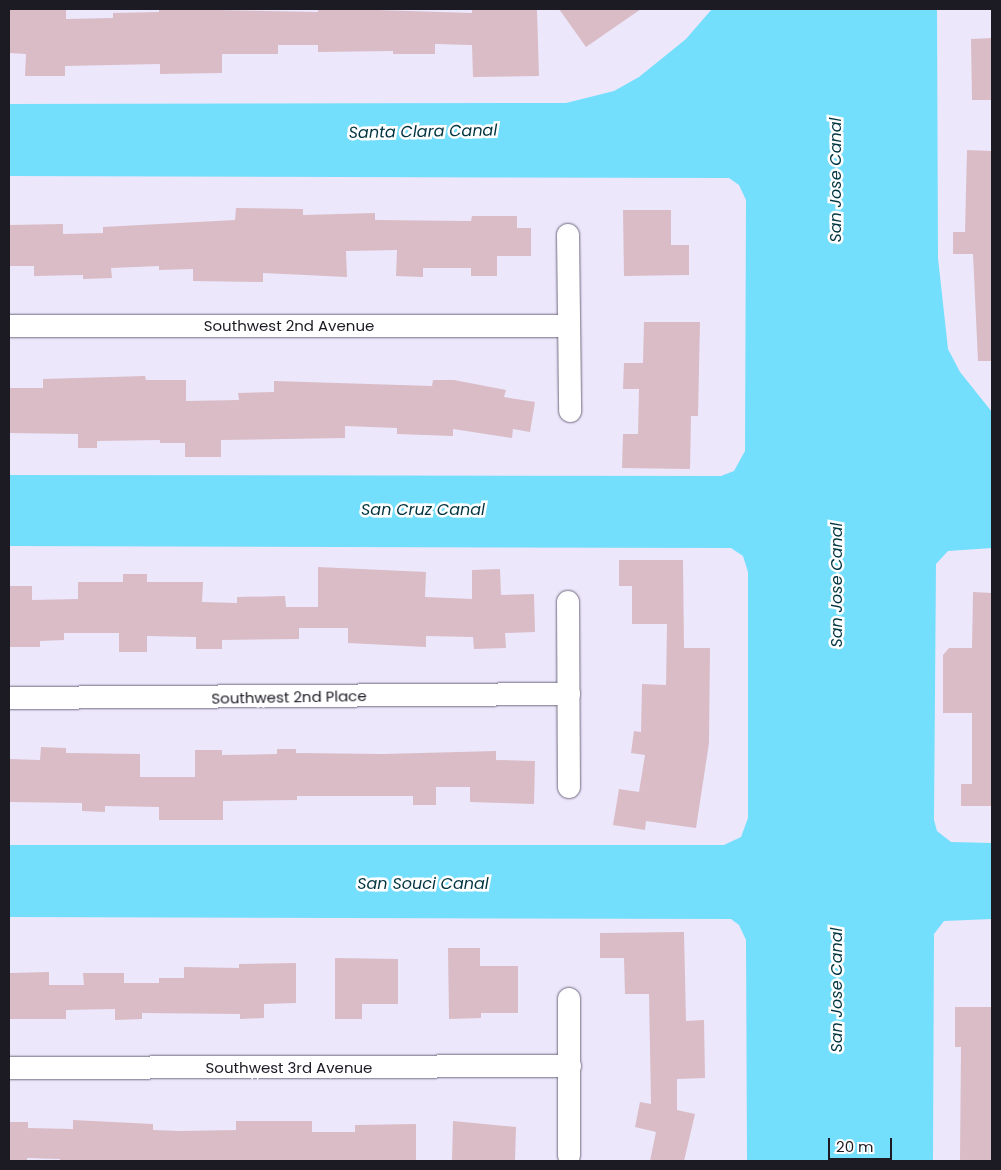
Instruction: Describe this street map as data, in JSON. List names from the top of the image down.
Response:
{
  "streets": {
    "street": ["Southwest 2nd Avenue", "Southwest 2nd Place", "Southwest 3rd Avenue"]
  },
  "water": [
    "Santa Clara Canal",
    "San Jose Canal",
    "San Cruz Canal",
    "San Souci Canal"
  ],
  "scale_bar": "20 m"
}
